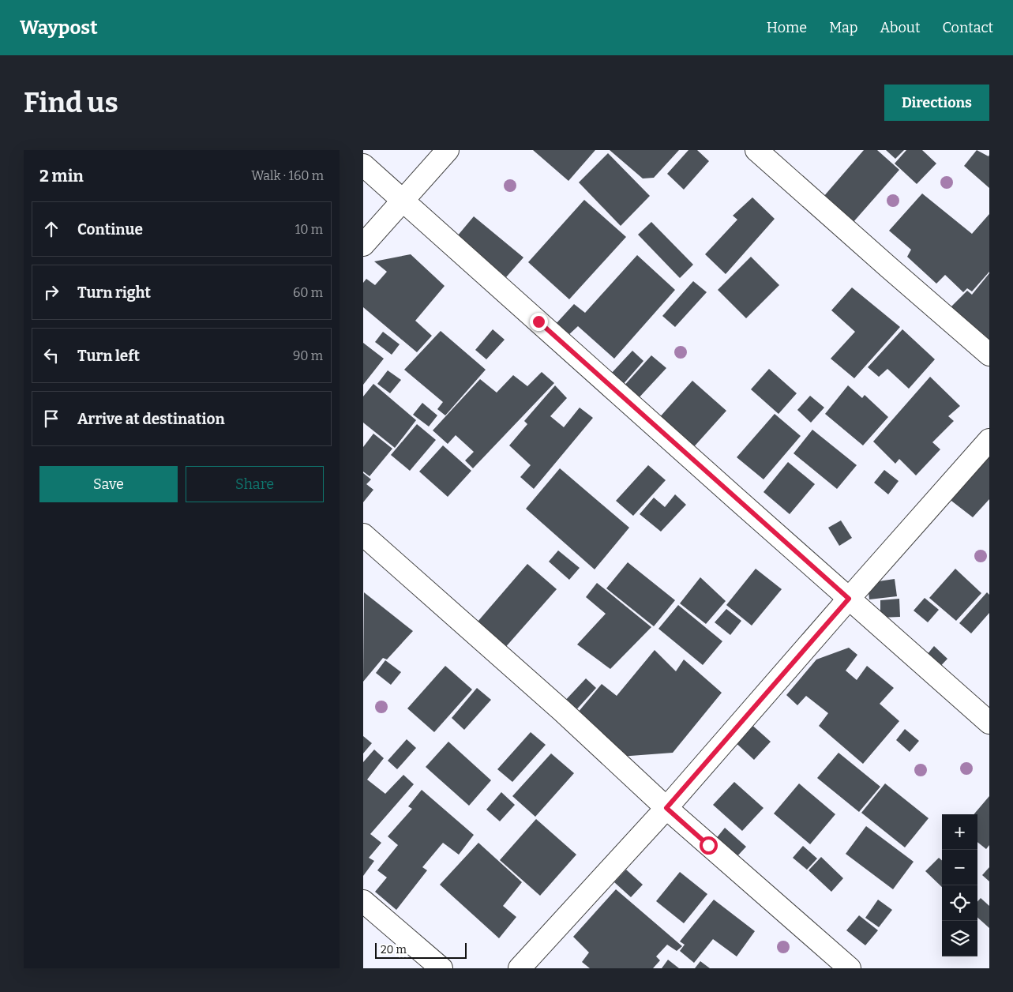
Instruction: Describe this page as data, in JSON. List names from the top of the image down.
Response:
{
  "scale_bar": "20 m",
  "page": {
    "header": "Waypost",
    "nav": [
      "Home",
      "Map",
      "About",
      "Contact"
    ],
    "buttons": [
      "Directions",
      ["Save", "Share"]
    ],
    "title": "Find us",
    "heading": ["2 min", "Walk · 160 m"],
    "list": [
      ["Continue", "10 m"],
      ["Turn right", "60 m"],
      ["Turn left", "90 m"],
      "Arrive at destination"
    ],
    "map_buttons": ["+", "−"],
    "scale": "20 m"
  }
}
